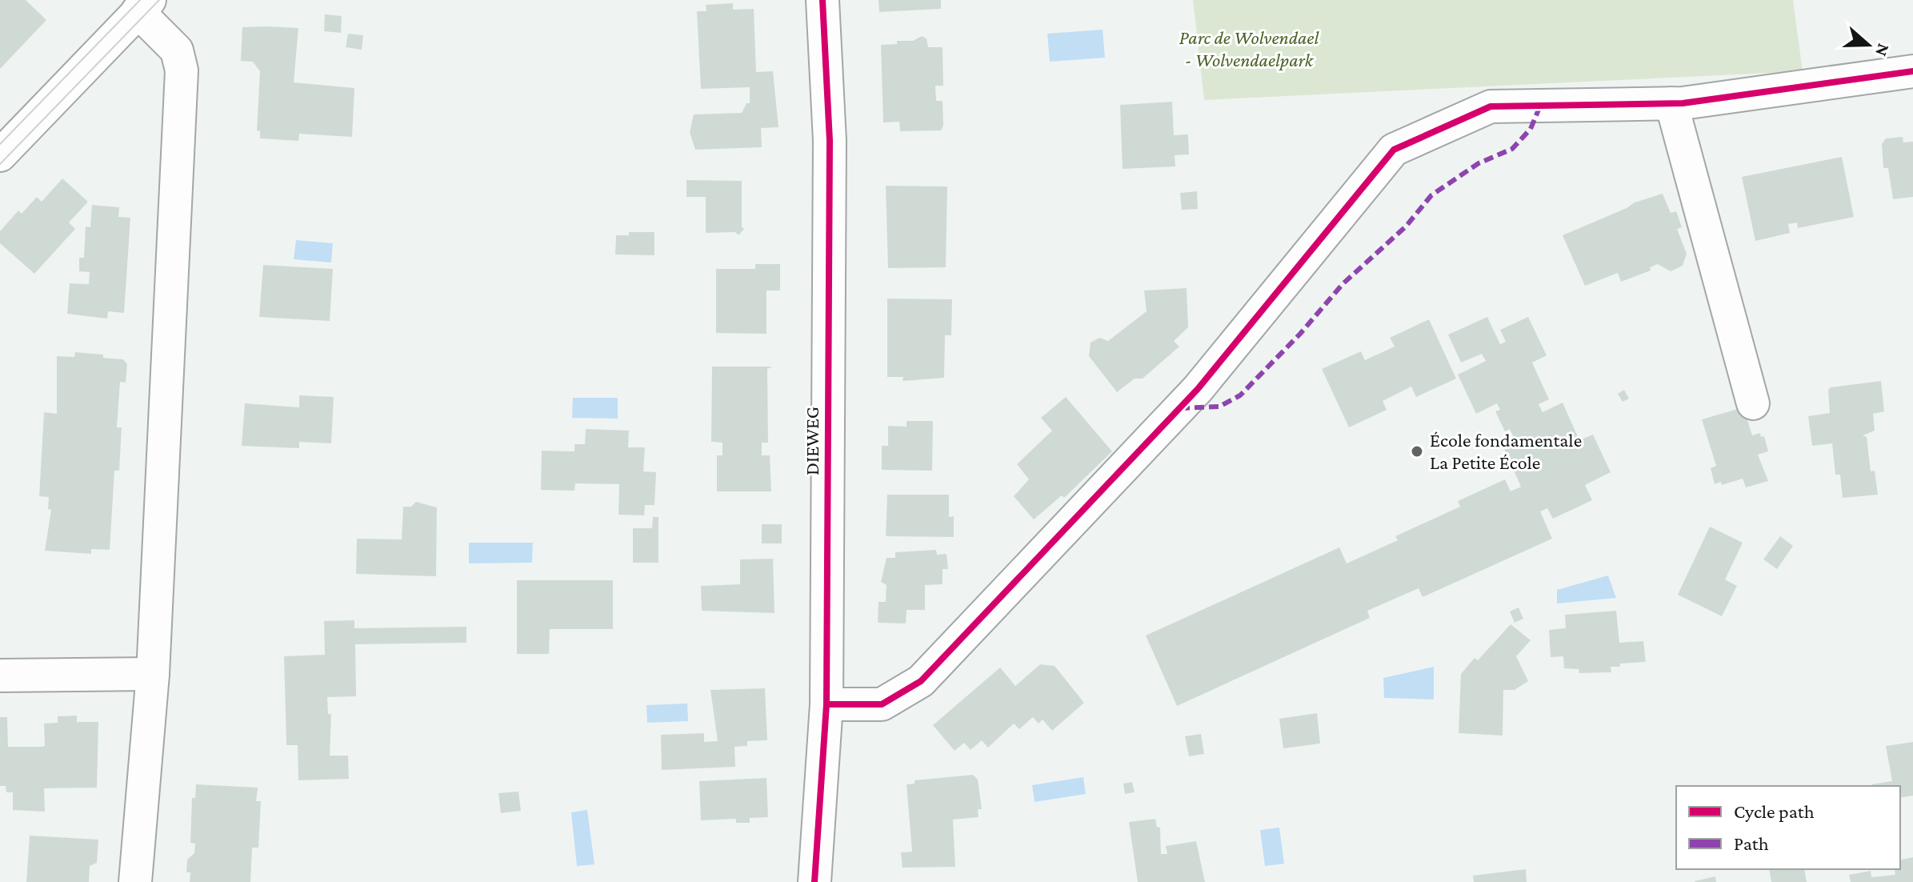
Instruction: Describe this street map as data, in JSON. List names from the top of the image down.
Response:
{
  "streets": {
    "street": ["DIEWEG"]
  },
  "parks": ["Parc de Wolvendael - Wolvendaelpark"],
  "places": ["École fondamentale La Petite École"],
  "legend": ["Cycle path", "Path"],
  "north": "right"
}
